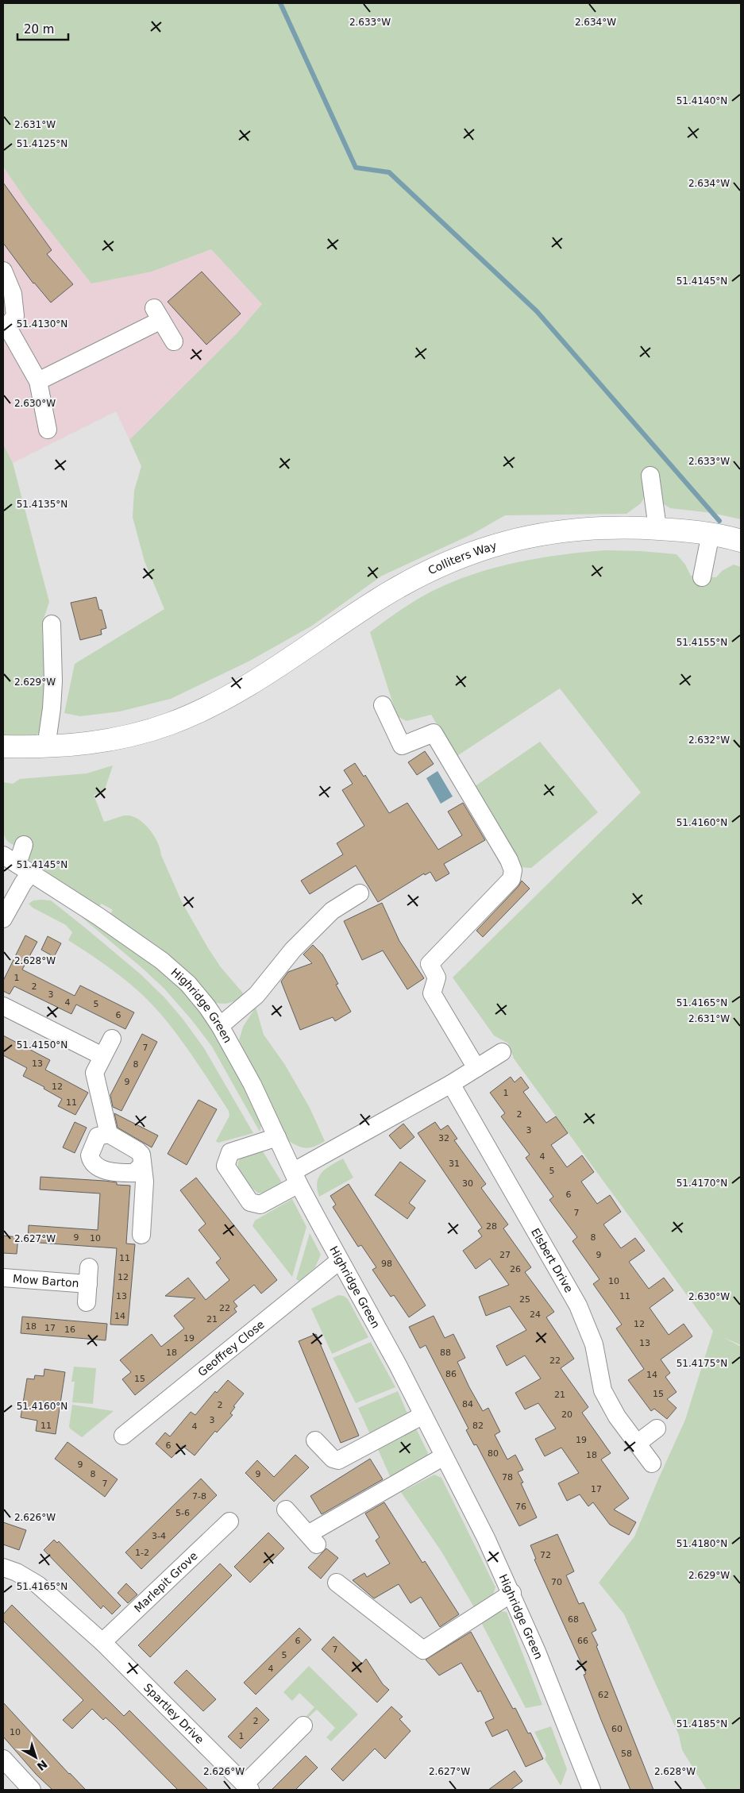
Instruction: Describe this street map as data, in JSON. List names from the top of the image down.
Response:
{
  "streets": {
    "highway": ["Colliters Way"],
    "street": [
      "Highridge Green",
      "Elsbert Drive",
      "Mow Barton",
      "Geoffrey Close",
      "Marlepit Grove",
      "Spartley Drive"
    ]
  },
  "crossings": [
    ["Highridge Green", "Geoffrey Close"],
    ["Marlepit Grove", "Spartley Drive"]
  ],
  "house_numbers": [
    "1",
    "2",
    "3",
    "4",
    "5",
    "6",
    "7",
    "13",
    "8",
    "9",
    "12",
    "1",
    "11",
    "2",
    "3",
    "32",
    "4",
    "31",
    "5",
    "30",
    "6",
    "7",
    "28",
    "9",
    "8",
    "10",
    "27",
    "9",
    "11",
    "98",
    "26",
    "12",
    "10",
    "13",
    "11",
    "25",
    "22",
    "24",
    "14",
    "21",
    "12",
    "18",
    "17",
    "16",
    "19",
    "13",
    "18",
    "88",
    "22",
    "86",
    "14",
    "15",
    "15",
    "21",
    "84",
    "2",
    "20",
    "3",
    "11",
    "82",
    "4",
    "19",
    "6",
    "80",
    "18",
    "9",
    "8",
    "9",
    "78",
    "7",
    "17",
    "7-8",
    "76",
    "5-6",
    "3-4",
    "1-2",
    "72",
    "70",
    "68",
    "6",
    "66",
    "7",
    "5",
    "4",
    "62",
    "2",
    "60",
    "10",
    "1",
    "58"
  ],
  "scale_bar": "20 m",
  "north": "bottom right",
  "coordinates": [
    "2.633°W",
    "2.634°W",
    "51.4140°N",
    "2.631°W",
    "51.4125°N",
    "51.4145°N",
    "51.4130°N",
    "2.630°W",
    "51.4135°N",
    "51.4155°N",
    "2.629°W",
    "2.632°W",
    "51.4160°N",
    "2.628°W",
    "51.4165°N",
    "51.4150°N",
    "51.4170°N",
    "2.627°W",
    "51.4175°N",
    "2.626°W",
    "51.4180°N",
    "51.4185°N"
  ]
}
